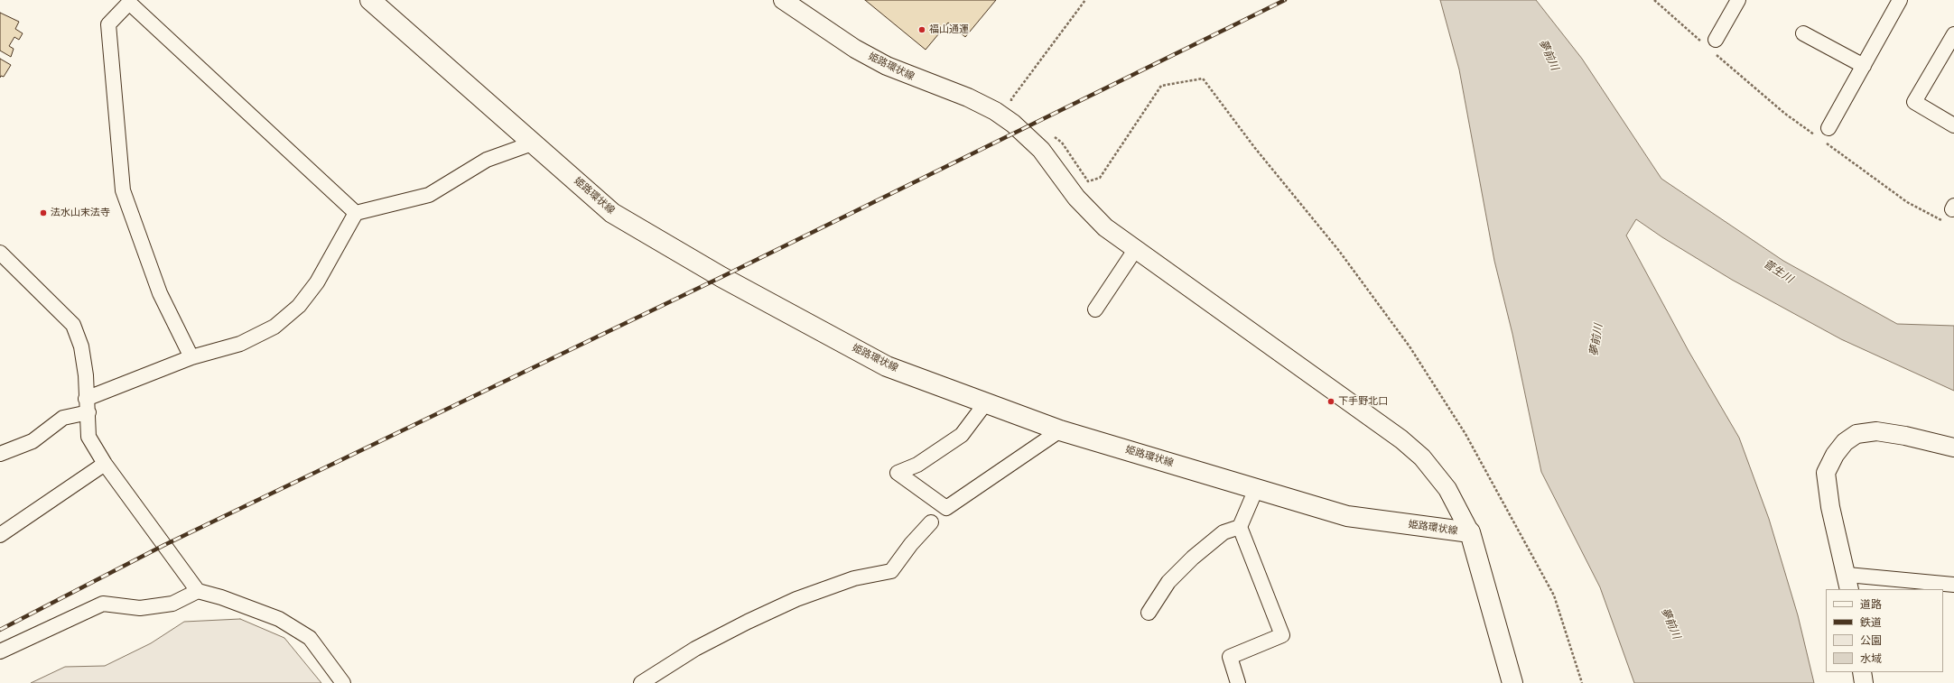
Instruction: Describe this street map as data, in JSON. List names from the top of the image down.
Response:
{
  "streets": {
    "main road": ["姫路環状線"]
  },
  "water": ["夢前川", "菅生川"],
  "places": ["福山通運", "法水山末法寺", "下手野北口"],
  "legend": [
    "道路",
    "鉄道",
    "公園",
    "水域"
  ]
}
